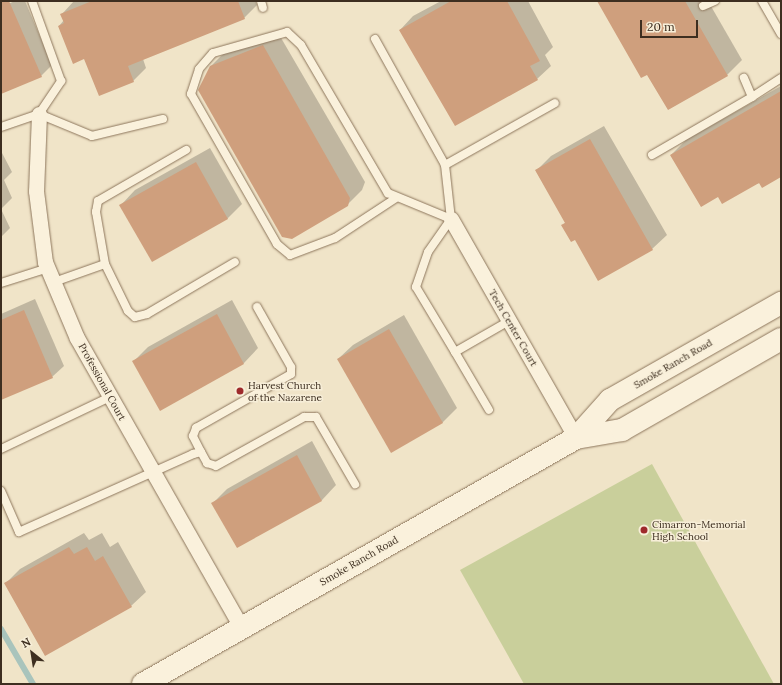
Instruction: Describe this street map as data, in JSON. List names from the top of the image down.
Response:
{
  "streets": {
    "main road": ["Smoke Ranch Road"],
    "street": ["Tech Center Court", "Professional Court"]
  },
  "crossings": [
    ["Tech Center Court", "Smoke Ranch Road"],
    ["Smoke Ranch Road", "Professional Court"]
  ],
  "places": ["Harvest Church of the Nazarene", "Cimarron-Memorial High School"],
  "scale_bar": "20 m",
  "north": "top left"
}
